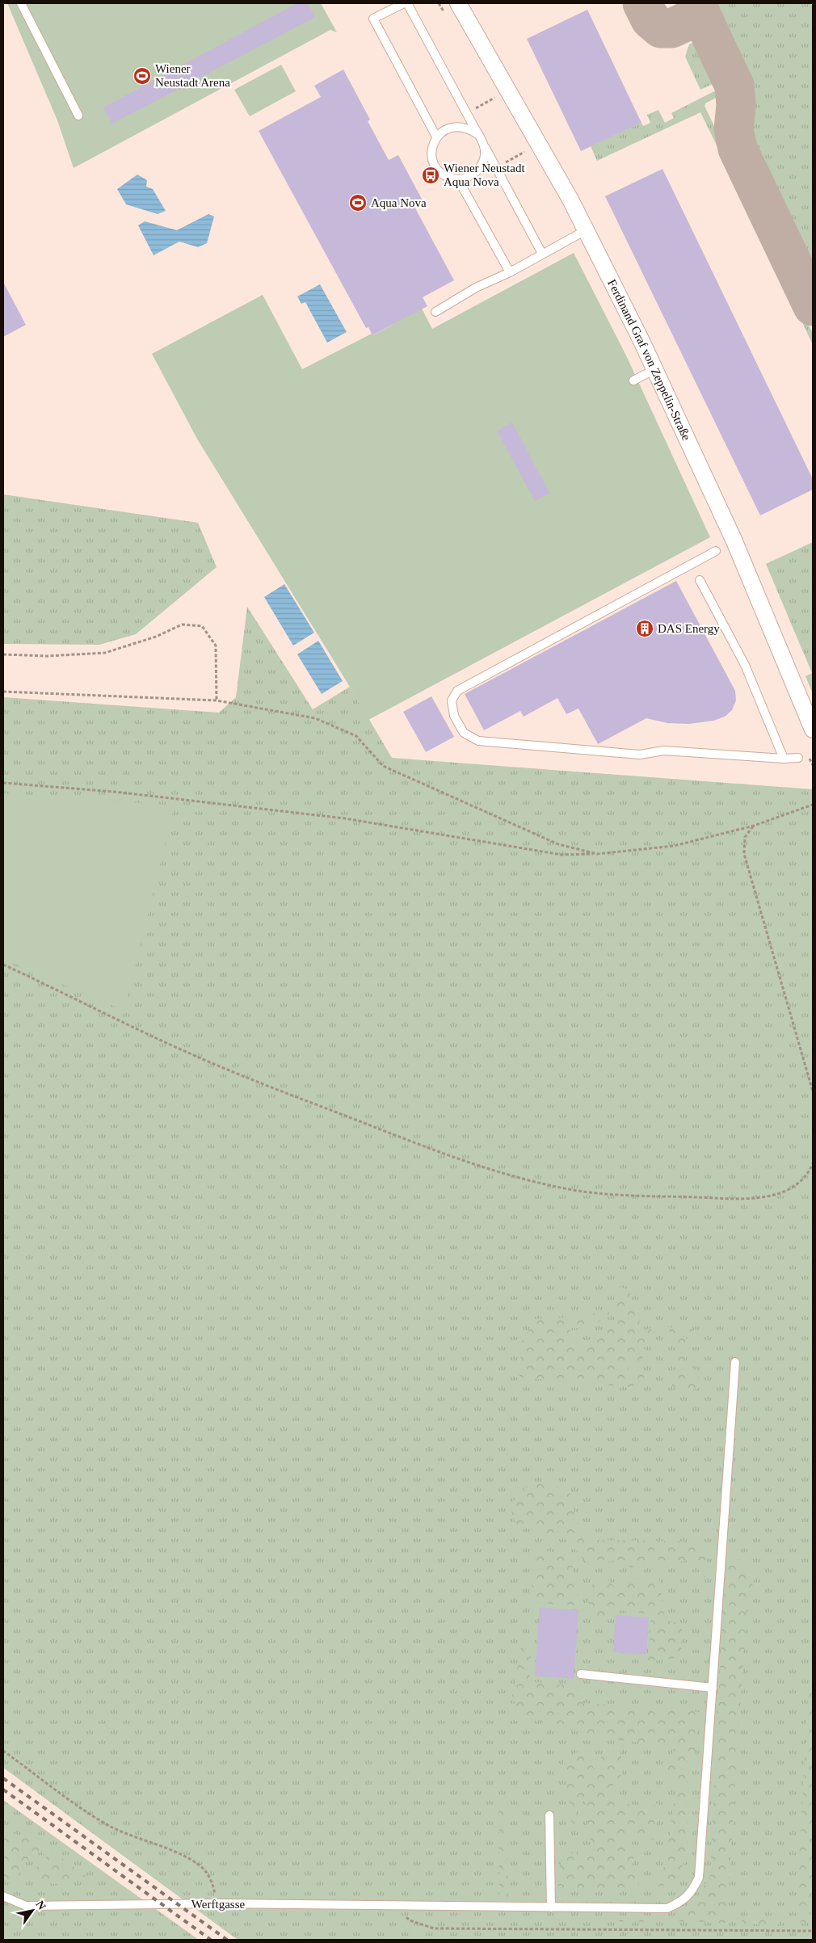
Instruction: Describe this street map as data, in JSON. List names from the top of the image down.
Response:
{
  "streets": {
    "street": ["Ferdinand Graf von Zeppelin-Straße"],
    "lane": ["Werftgasse"]
  },
  "places": {
    "sports": ["Wiener Neustadt Arena", "Aqua Nova"],
    "bus stop": ["Wiener Neustadt Aqua Nova"],
    "building": ["DAS Energy"]
  },
  "north": "top right"
}
